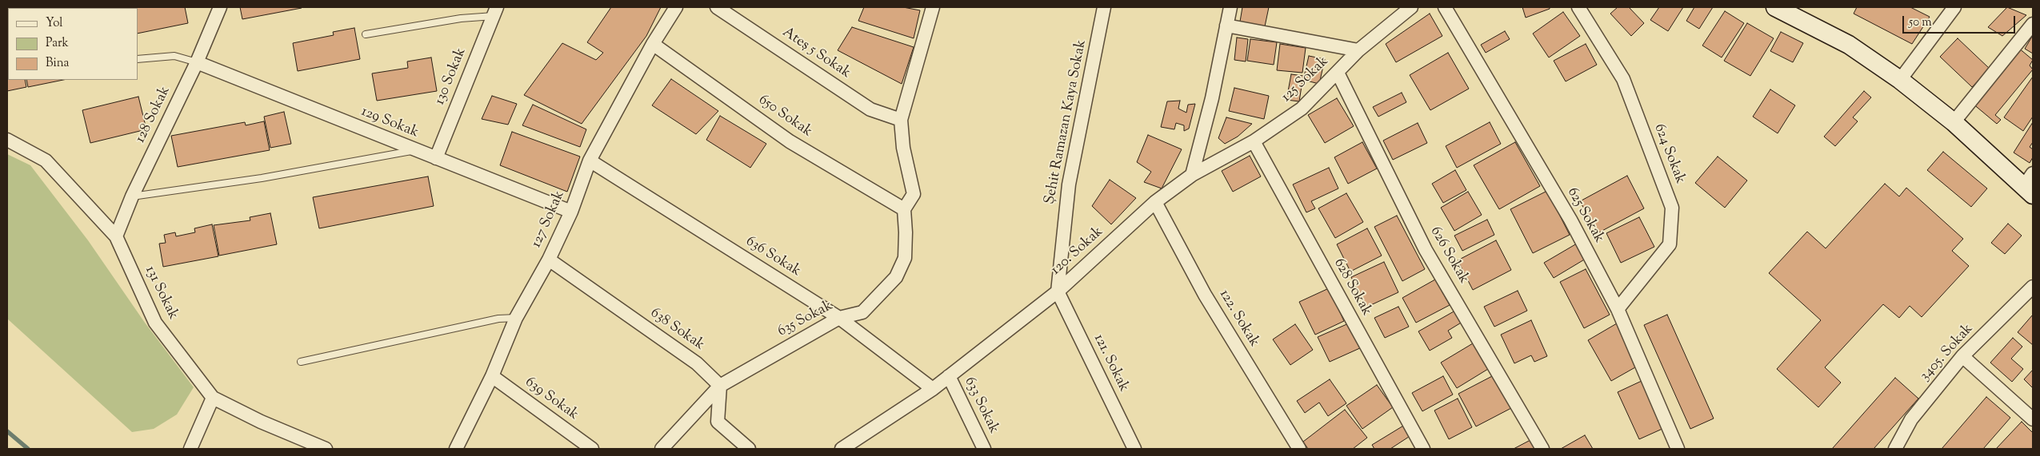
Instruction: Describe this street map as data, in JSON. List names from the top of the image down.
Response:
{
  "streets": {
    "street": [
      "Ateş 5 Sokak",
      "130 Sokak",
      "125 Sokak",
      "128 Sokak",
      "650 Sokak",
      "Şehit Ramazan Kaya Sokak",
      "129 Sokak",
      "624 Sokak",
      "625 Sokak",
      "127 Sokak",
      "120. Sokak",
      "626 Sokak",
      "636 Sokak",
      "628 Sokak",
      "131 Sokak",
      "122. Sokak",
      "635 Sokak",
      "638 Sokak",
      "3405. Sokak",
      "121. Sokak",
      "639 Sokak",
      "633 Sokak"
    ]
  },
  "crossings": [
    ["130 Sokak", "129 Sokak"],
    ["125 Sokak", "120. Sokak"],
    ["125 Sokak", "626 Sokak"],
    ["125 Sokak", "628 Sokak"],
    ["128 Sokak", "129 Sokak"],
    ["128 Sokak", "131 Sokak"],
    ["650 Sokak", "127 Sokak"],
    ["650 Sokak", "635 Sokak"],
    ["Şehit Ramazan Kaya Sokak", "120. Sokak"],
    ["Şehit Ramazan Kaya Sokak", "121. Sokak"],
    ["129 Sokak", "127 Sokak"],
    ["624 Sokak", "625 Sokak"],
    ["127 Sokak", "636 Sokak"],
    ["127 Sokak", "638 Sokak"],
    ["127 Sokak", "639 Sokak"],
    ["120. Sokak", "636 Sokak"],
    ["120. Sokak", "122. Sokak"],
    ["120. Sokak", "121. Sokak"],
    ["120. Sokak", "633 Sokak"],
    ["636 Sokak", "635 Sokak"],
    ["635 Sokak", "638 Sokak"]
  ],
  "legend": ["Yol", "Park", "Bina"],
  "scale_bar": "50 m"
}
